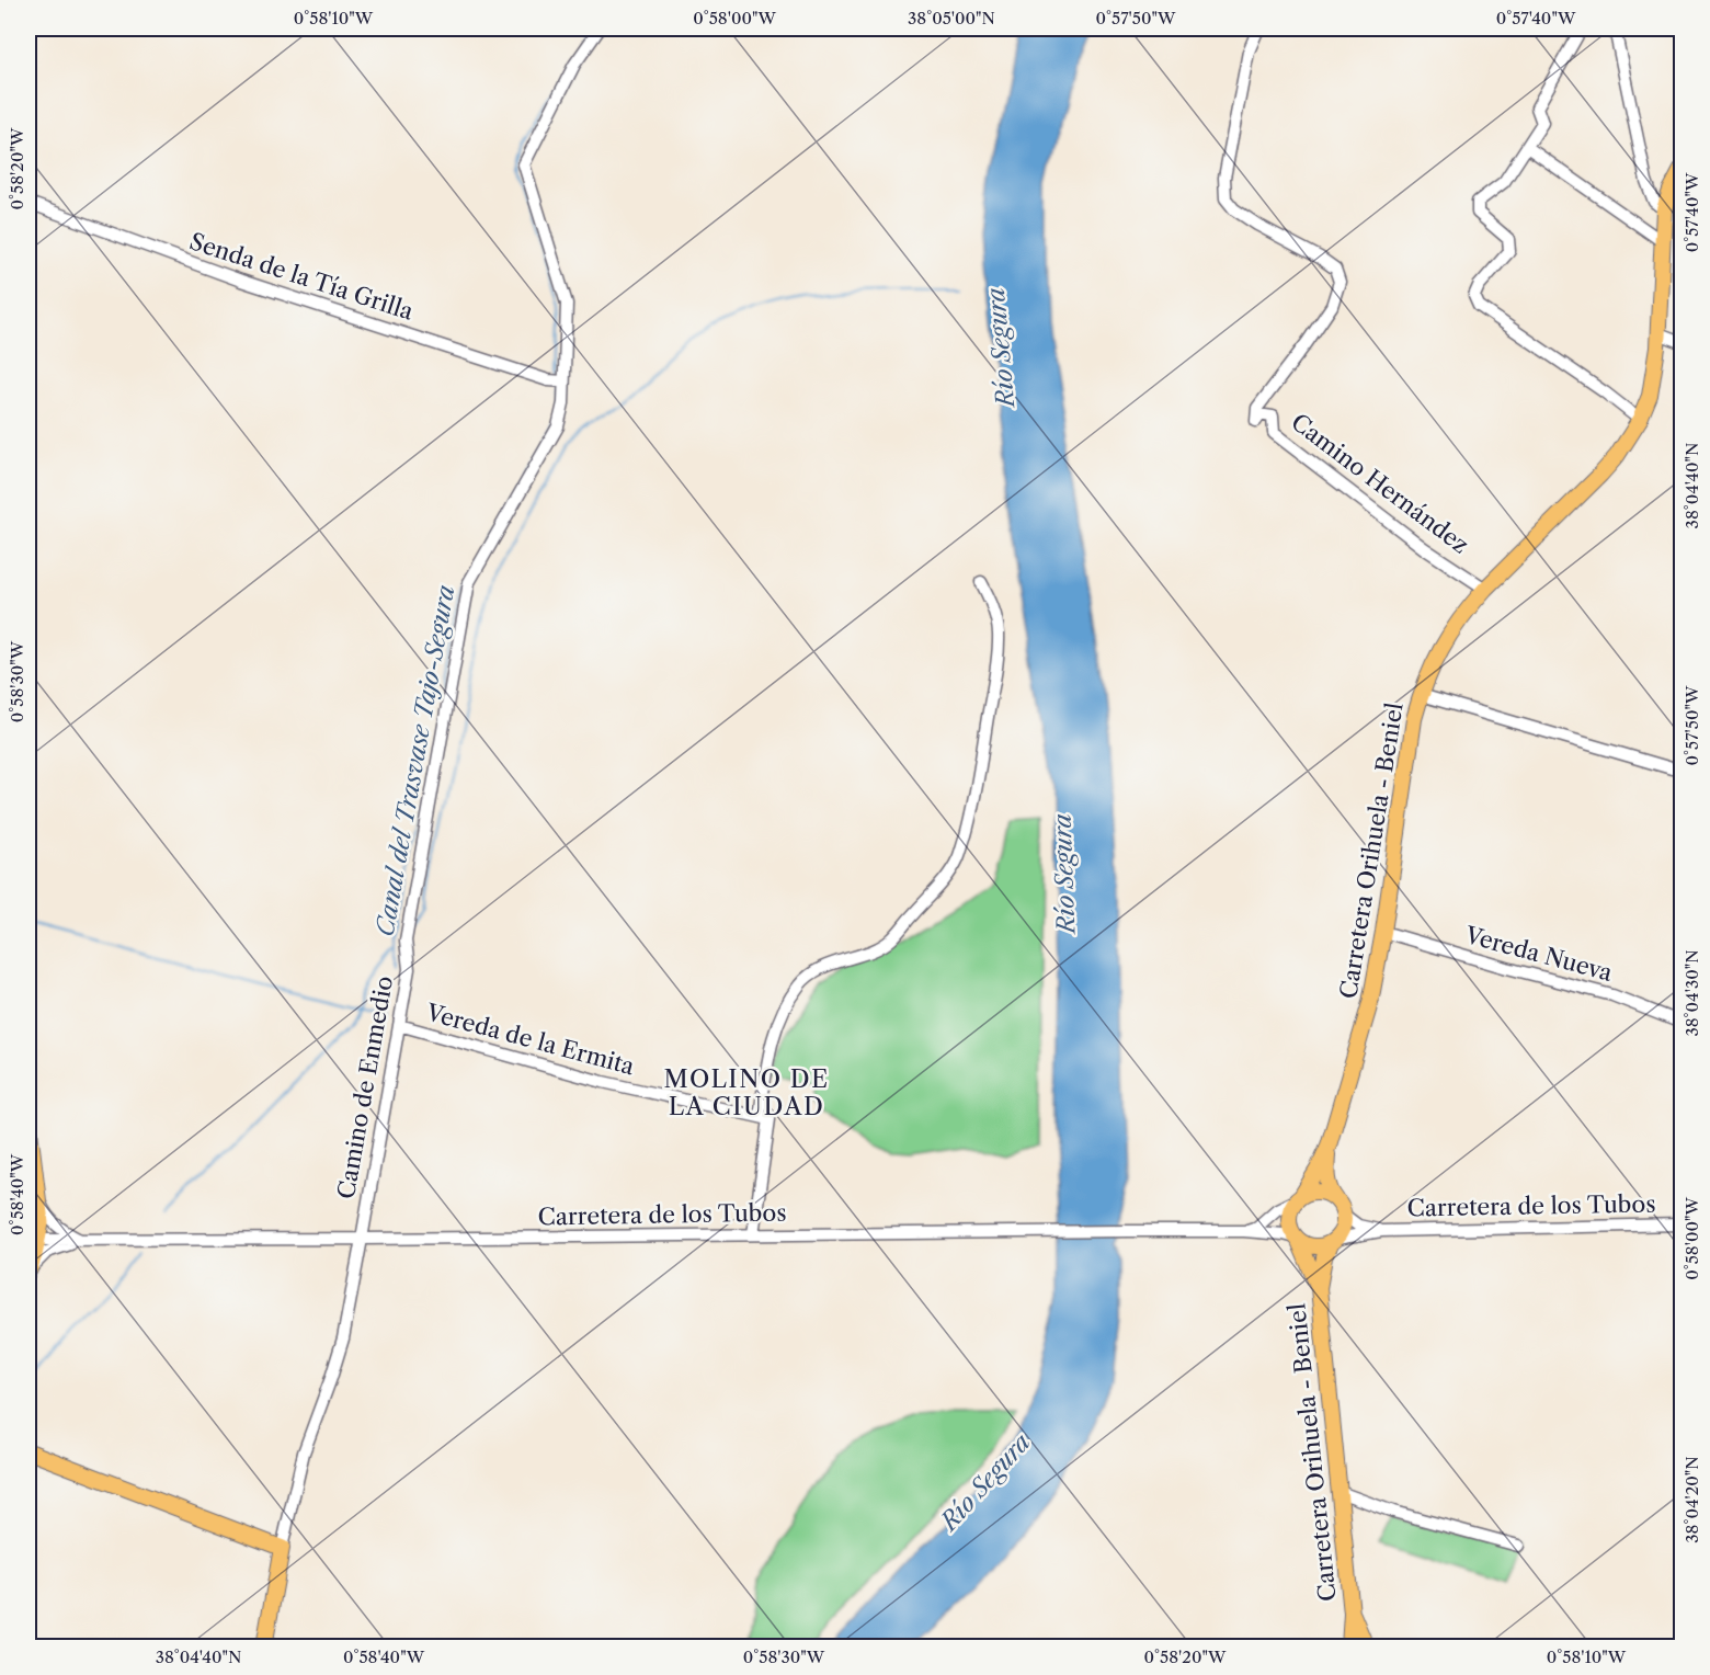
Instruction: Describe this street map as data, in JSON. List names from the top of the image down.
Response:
{
  "streets": {
    "main road": ["Carretera Orihuela - Beniel", "Camino de Enmedio"],
    "street": [
      "Senda de la Tía Grilla",
      "Camino Hernández",
      "Vereda Nueva",
      "Vereda de la Ermita",
      "Carretera de los Tubos"
    ]
  },
  "crossings": [
    ["Senda de la Tía Grilla", "Camino de Enmedio"],
    ["Camino Hernández", "Carretera Orihuela - Beniel"],
    ["Carretera Orihuela - Beniel", "Vereda Nueva"],
    ["Carretera Orihuela - Beniel", "Carretera de los Tubos"],
    ["Vereda de la Ermita", "Camino de Enmedio"],
    ["Camino de Enmedio", "Carretera de los Tubos"]
  ],
  "districts": ["MOLINO DE LA CIUDAD"],
  "water": ["Río Segura", "Canal del Trasvase Tajo-Segura"],
  "coordinates": [
    "0°58'10\"W",
    "0°58'00\"W",
    "38°05'00\"N",
    "0°57'50\"W",
    "0°57'40\"W",
    "0°58'20\"W",
    "38°04'40\"N",
    "0°58'30\"W",
    "38°04'30\"N",
    "0°58'40\"W",
    "38°04'20\"N"
  ]
}
